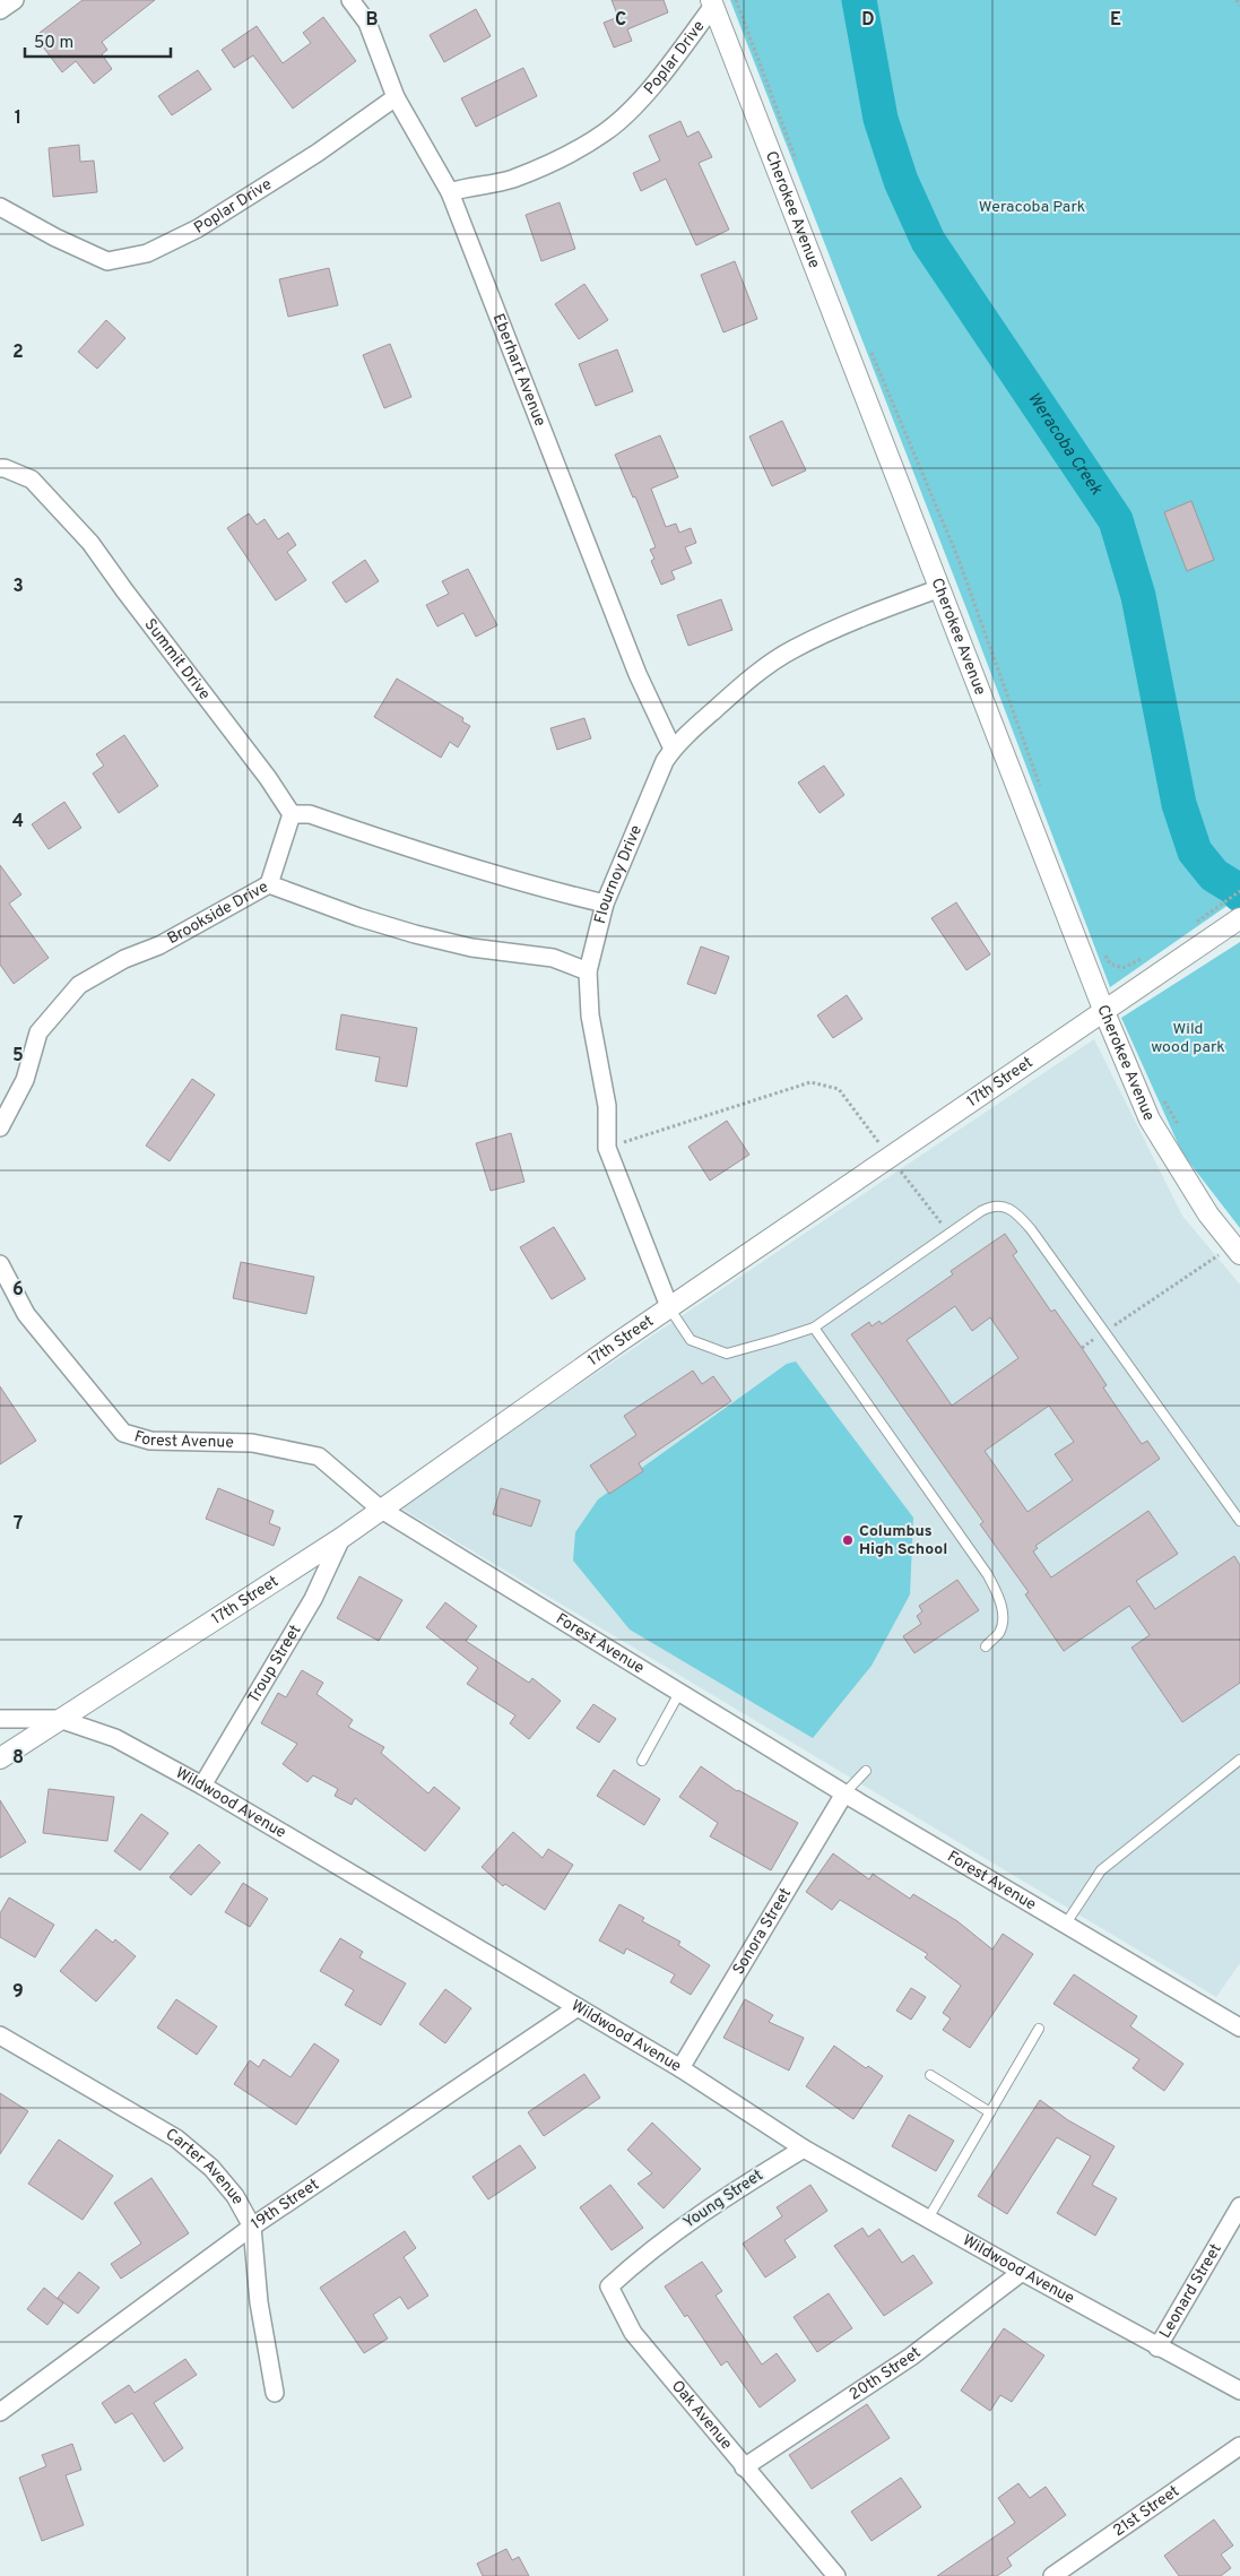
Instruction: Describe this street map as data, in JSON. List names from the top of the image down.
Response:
{
  "streets": {
    "street": [
      "Poplar Drive",
      "Cherokee Avenue",
      "Eberhart Avenue",
      "Summit Drive",
      "Flournoy Drive",
      "Brookside Drive",
      "17th Street",
      "Forest Avenue",
      "Troup Street",
      "Wildwood Avenue",
      "Sonora Street",
      "Carter Avenue",
      "Young Street",
      "19th Street",
      "Leonard Street",
      "20th Street",
      "Oak Avenue",
      "21st Street"
    ]
  },
  "crossings": [
    ["Poplar Drive", "Cherokee Avenue"],
    ["Poplar Drive", "Eberhart Avenue"],
    ["Cherokee Avenue", "Flournoy Drive"],
    ["Cherokee Avenue", "17th Street"],
    ["Eberhart Avenue", "Flournoy Drive"],
    ["Flournoy Drive", "Brookside Drive"],
    ["Flournoy Drive", "17th Street"],
    ["17th Street", "Forest Avenue"],
    ["17th Street", "Troup Street"],
    ["17th Street", "Wildwood Avenue"],
    ["Forest Avenue", "Sonora Street"],
    ["Troup Street", "Wildwood Avenue"],
    ["Wildwood Avenue", "Sonora Street"],
    ["Wildwood Avenue", "Young Street"],
    ["Wildwood Avenue", "19th Street"],
    ["Wildwood Avenue", "Leonard Street"],
    ["Wildwood Avenue", "20th Street"],
    ["Carter Avenue", "19th Street"],
    ["Young Street", "Oak Avenue"],
    ["20th Street", "Oak Avenue"]
  ],
  "water": ["Weracoba Creek"],
  "parks": ["Weracoba Park", "Wild wood park"],
  "places": ["Columbus High School"],
  "scale_bar": "50 m",
  "grid": {
    "columns": [
      "B",
      "C",
      "D",
      "E"
    ],
    "rows": [
      "1",
      "2",
      "3",
      "4",
      "5",
      "6",
      "7",
      "8",
      "9"
    ]
  }
}
